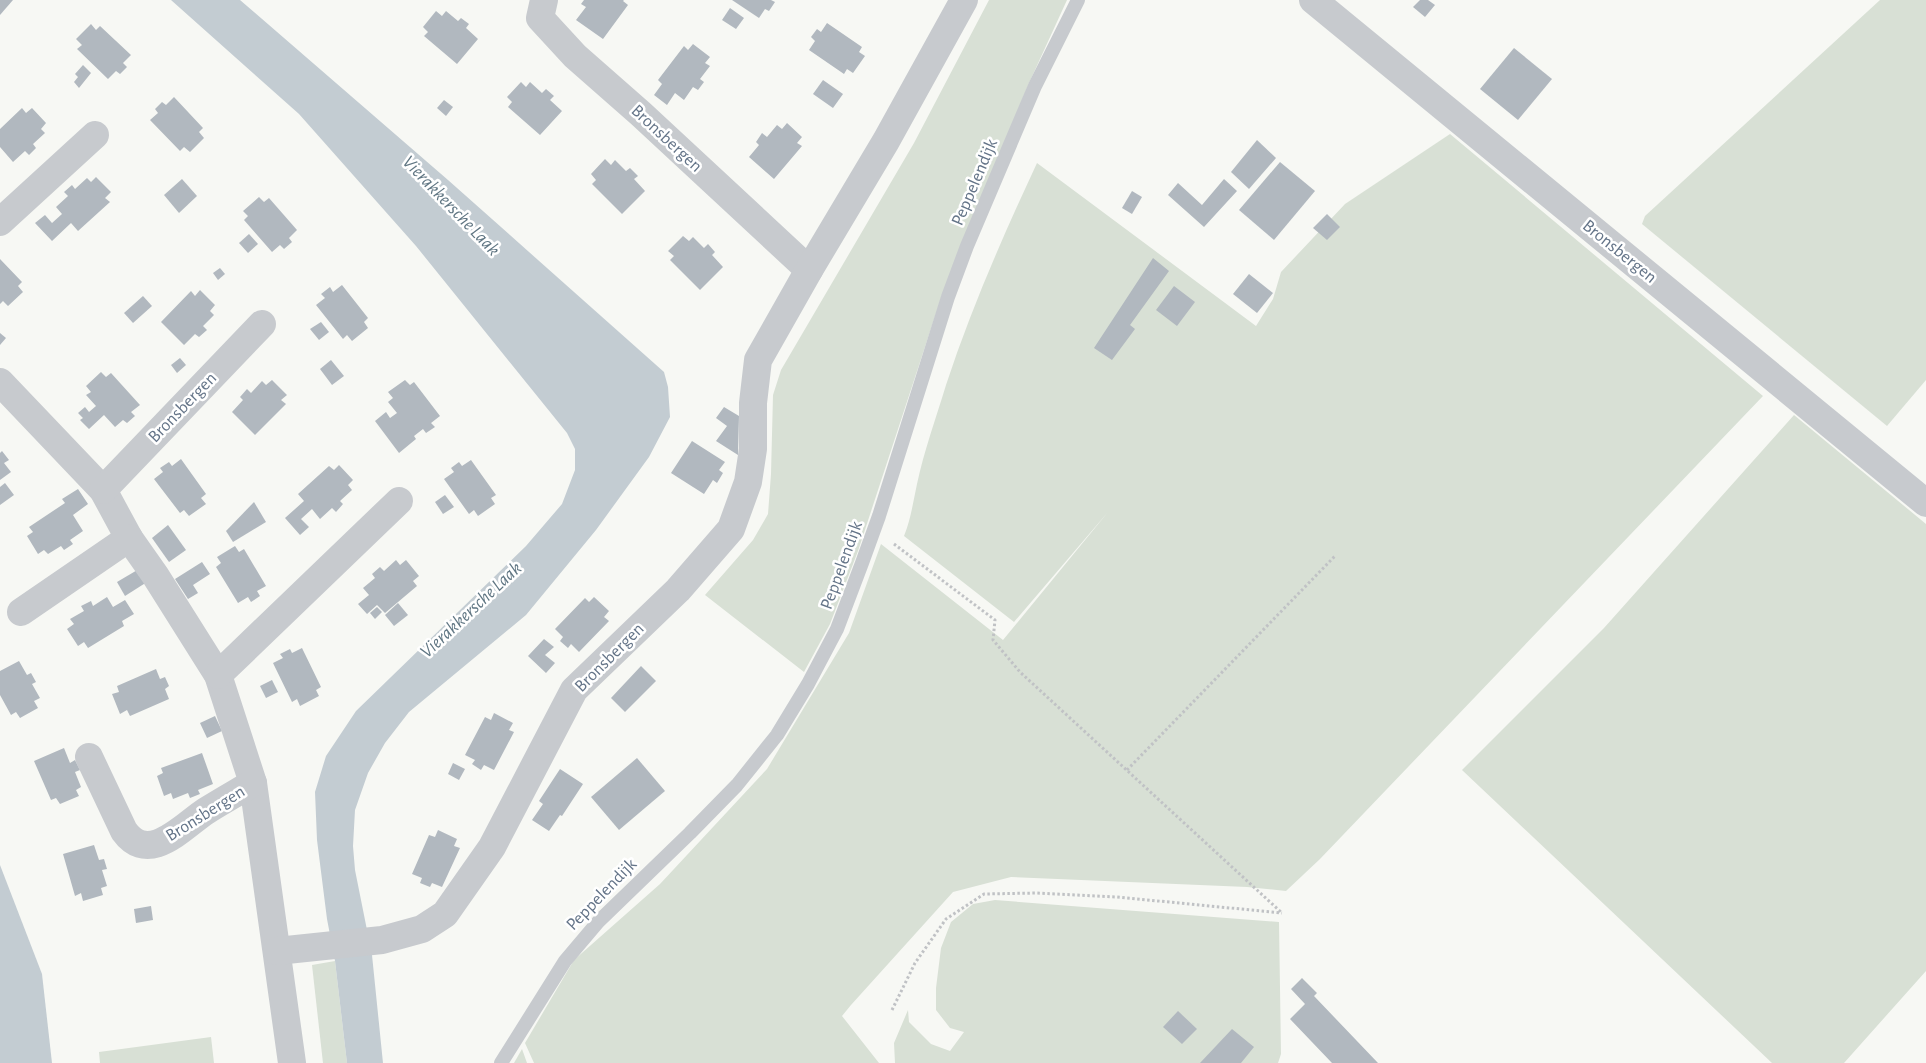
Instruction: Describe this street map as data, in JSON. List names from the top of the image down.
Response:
{
  "streets": {
    "street": ["Bronsbergen"],
    "lane": ["Peppelendijk"]
  },
  "water": ["Vierakkersche Laak"]
}
